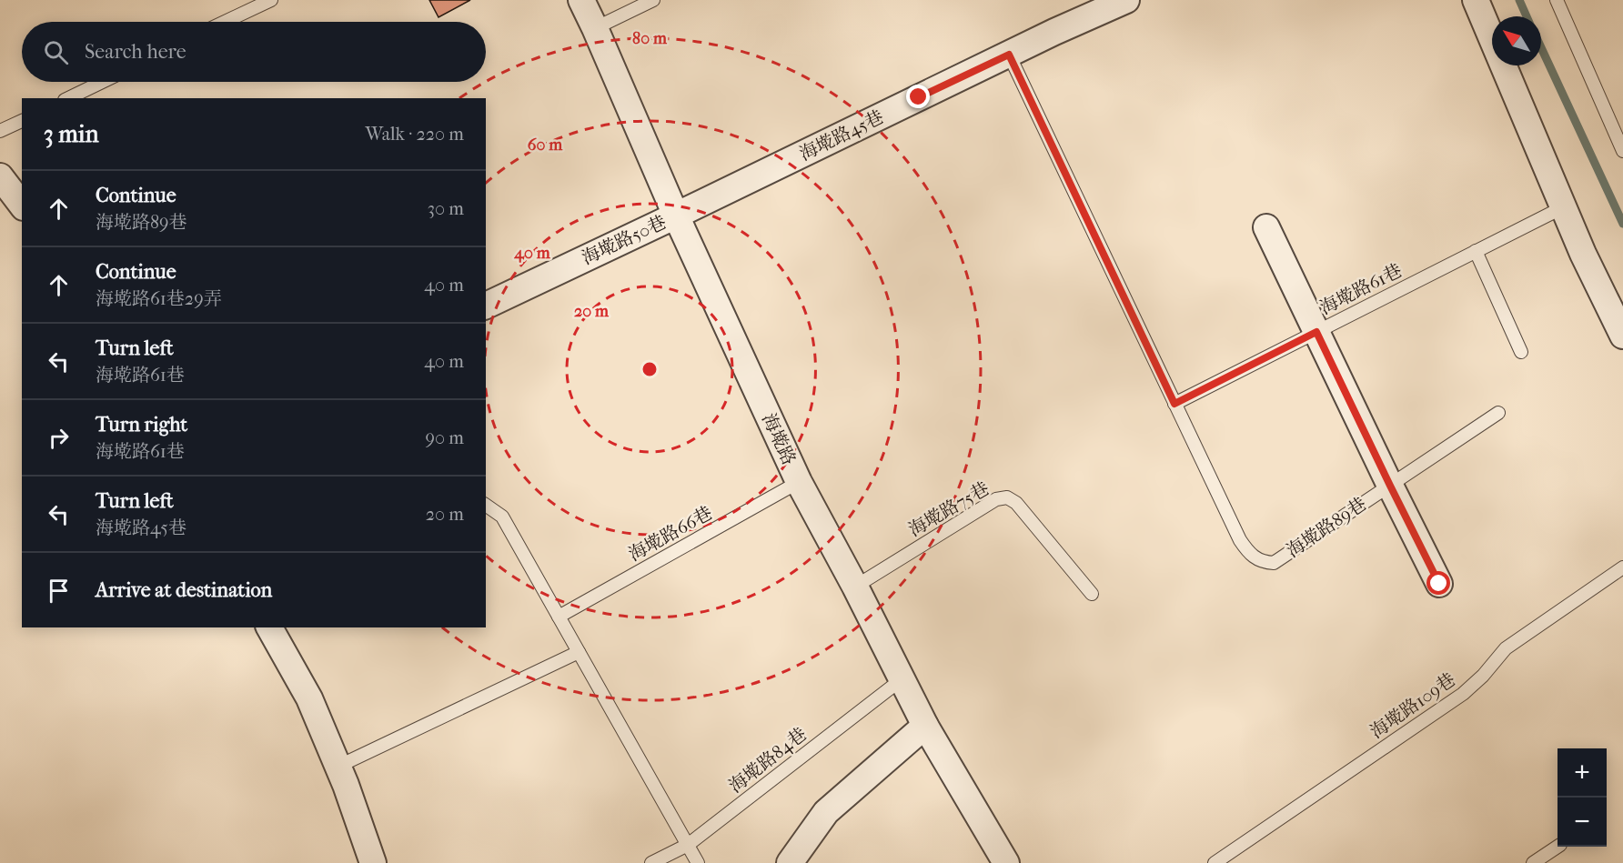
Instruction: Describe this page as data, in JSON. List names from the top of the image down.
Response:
{
  "streets": {
    "street": ["海墘路45巷", "海墘路50巷", "海墘路"],
    "lane": [
      "海墘路61巷",
      "海墘路75巷",
      "海墘路89巷",
      "海墘路66巷",
      "海墘路109巷",
      "海墘路84巷"
    ]
  },
  "crossings": [
    ["海墘路45巷", "海墘路50巷"],
    ["海墘路45巷", "海墘路"],
    ["海墘路50巷", "海墘路"],
    ["海墘路61巷", "海墘路89巷"],
    ["海墘路", "海墘路75巷"],
    ["海墘路", "海墘路66巷"],
    ["海墘路", "海墘路84巷"]
  ],
  "north": "top left",
  "page": {
    "search": "Search here",
    "heading": ["3 min", "Walk · 220 m"],
    "list": [
      ["Continue", "海墘路89巷", "30 m"],
      ["Continue", "海墘路61巷29弄", "40 m"],
      ["Turn left", "海墘路61巷", "40 m"],
      ["Turn right", "海墘路61巷", "90 m"],
      ["Turn left", "海墘路45巷", "20 m"],
      "Arrive at destination"
    ],
    "map_buttons": ["+", "−"]
  },
  "rings": [
    "80 m",
    "60 m",
    "40 m",
    "20 m"
  ]
}
